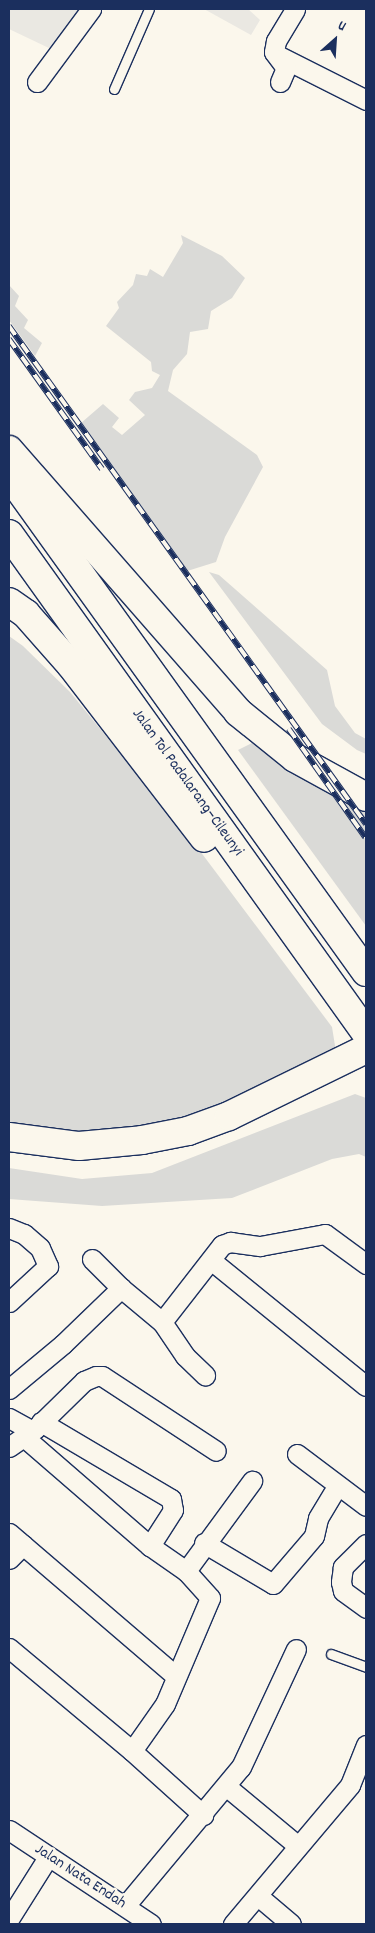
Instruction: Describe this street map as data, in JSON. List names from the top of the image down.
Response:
{
  "streets": {
    "highway": ["Jalan Tol Padalarang–Cileunyi"],
    "street": ["Jalan Nata Endah"]
  },
  "north": "top right"
}
